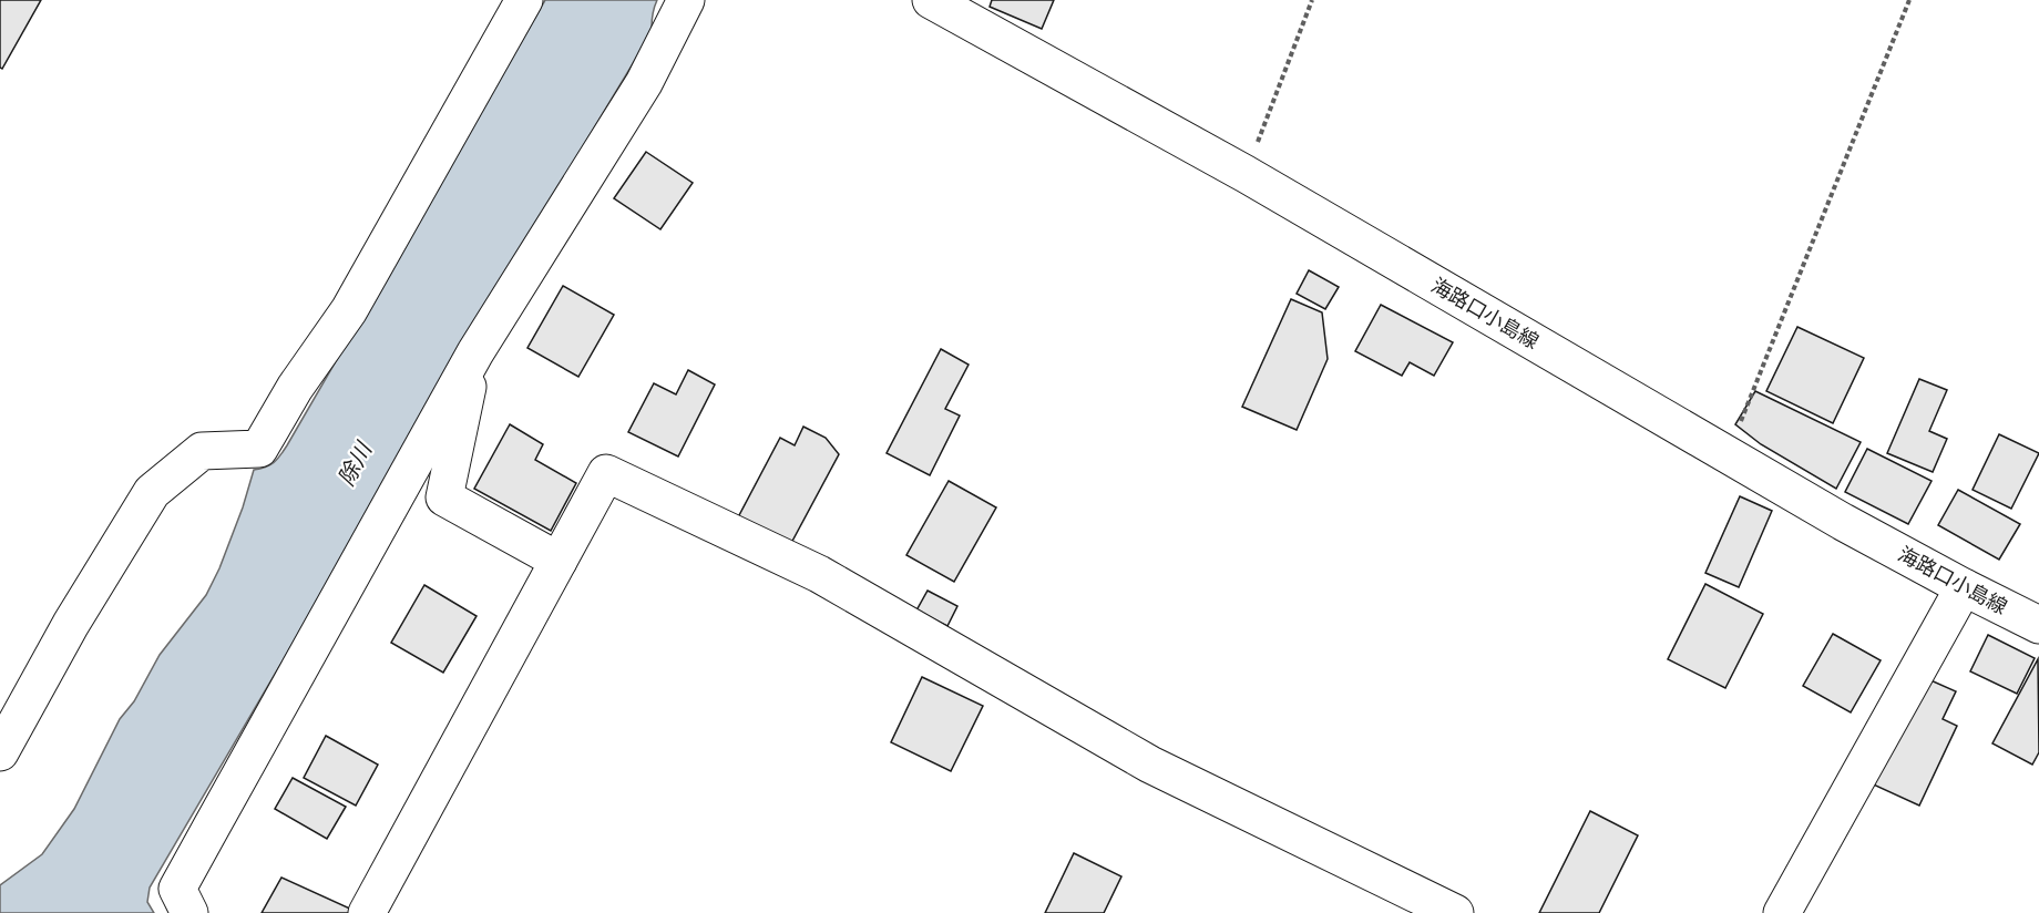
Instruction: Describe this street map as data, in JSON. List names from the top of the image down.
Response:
{
  "streets": {
    "street": ["海路口小島線"]
  },
  "water": ["除川"]
}
